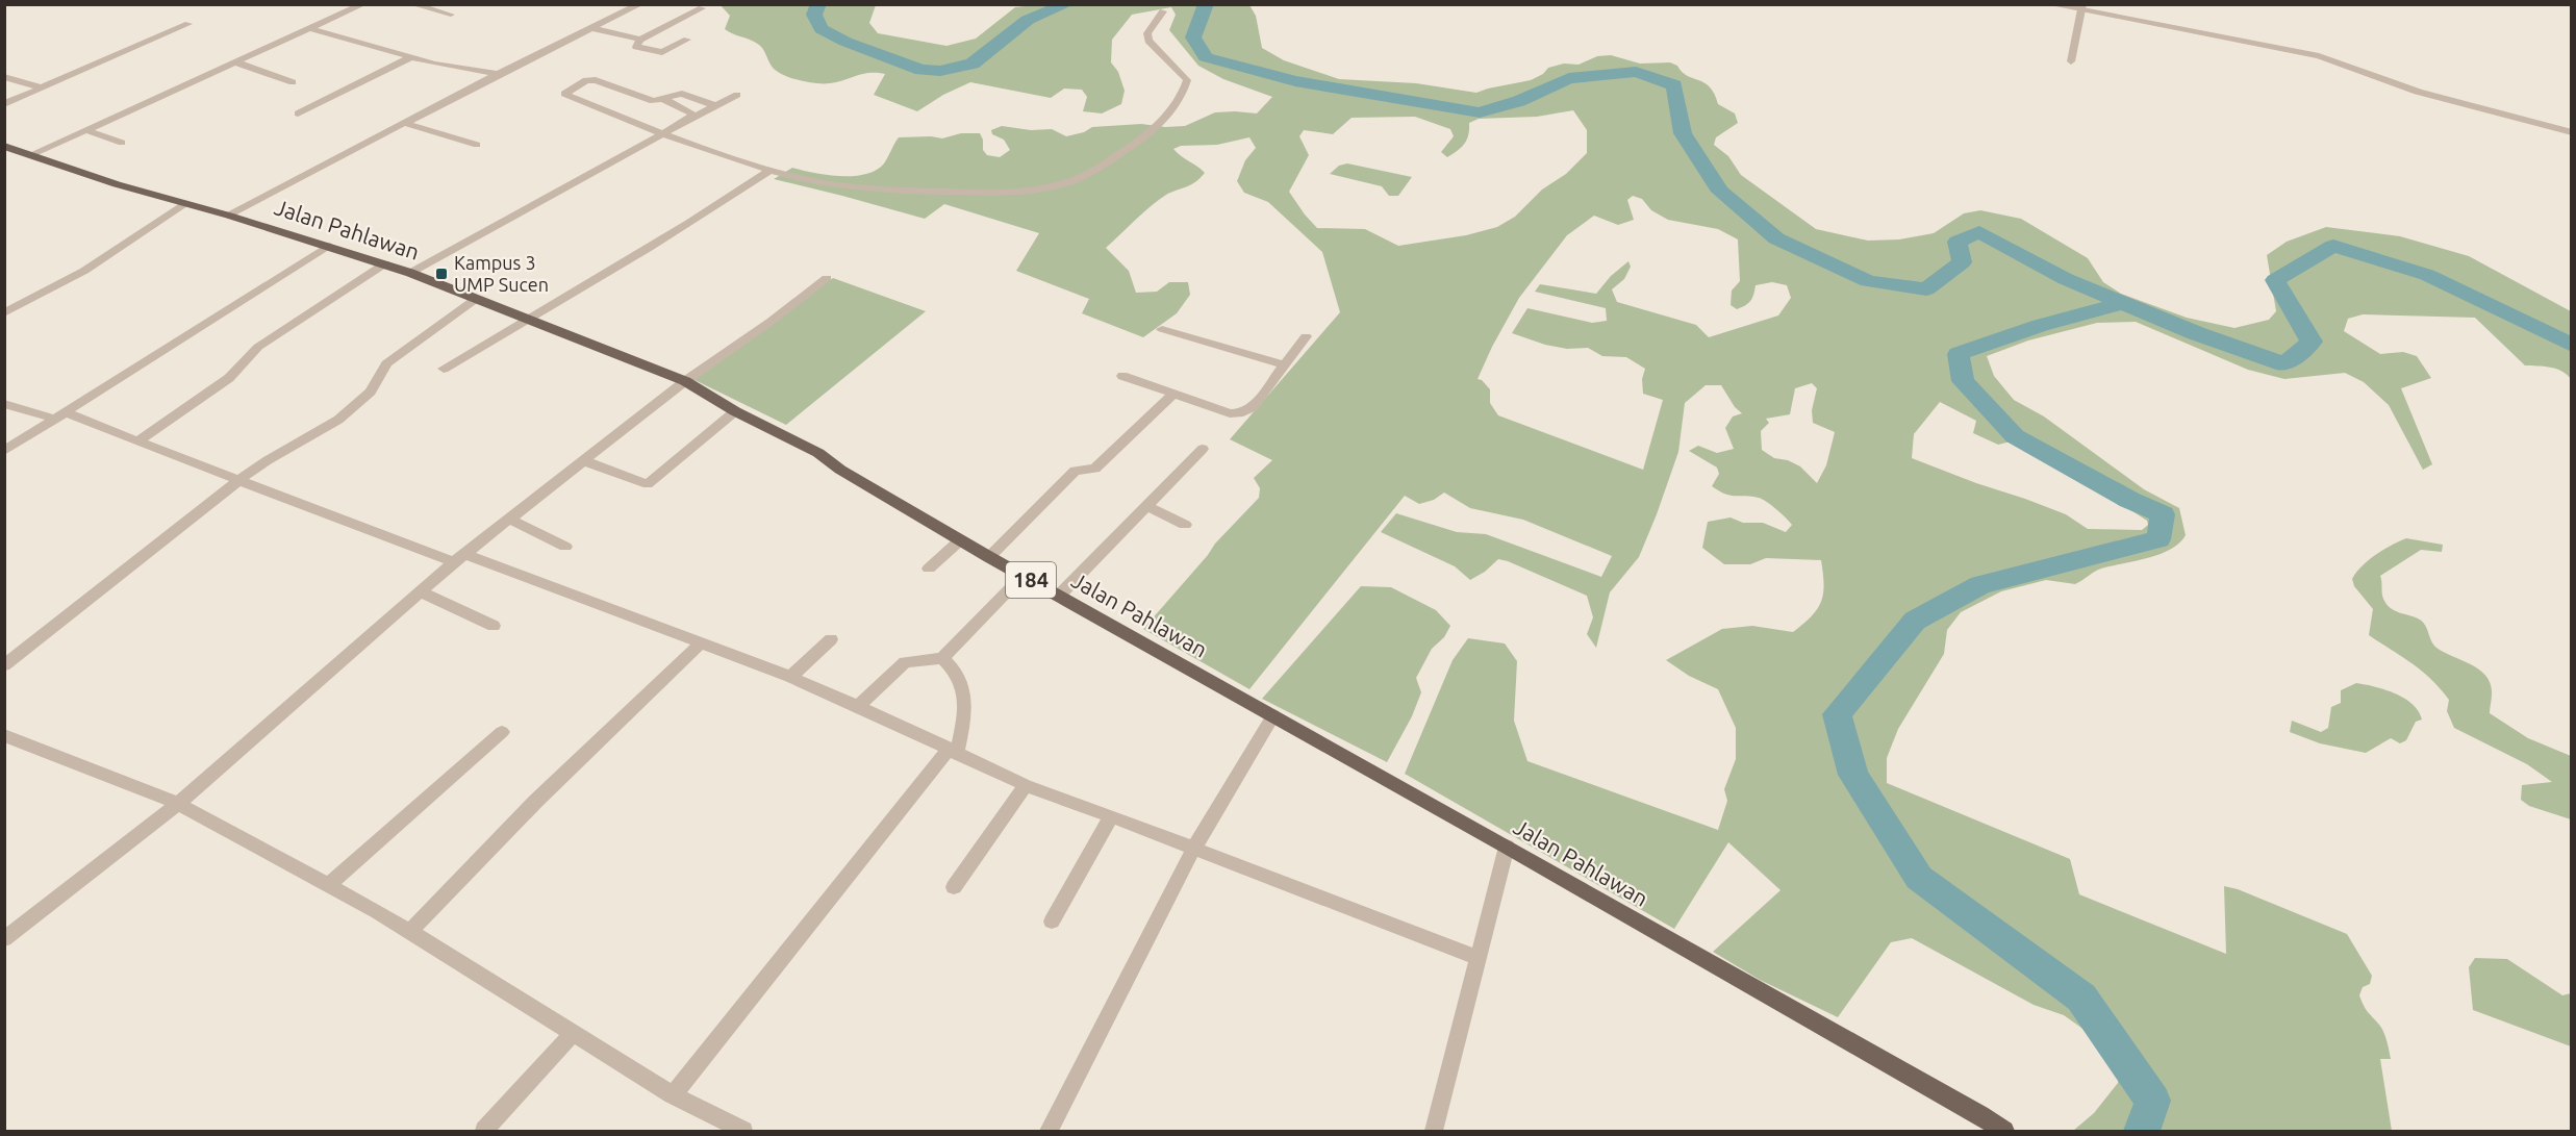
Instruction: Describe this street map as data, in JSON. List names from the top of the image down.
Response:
{
  "streets": {
    "main road": ["Jalan Pahlawan", "184"]
  },
  "places": {
    "transit": ["Kampus 3 UMP Sucen"]
  }
}
